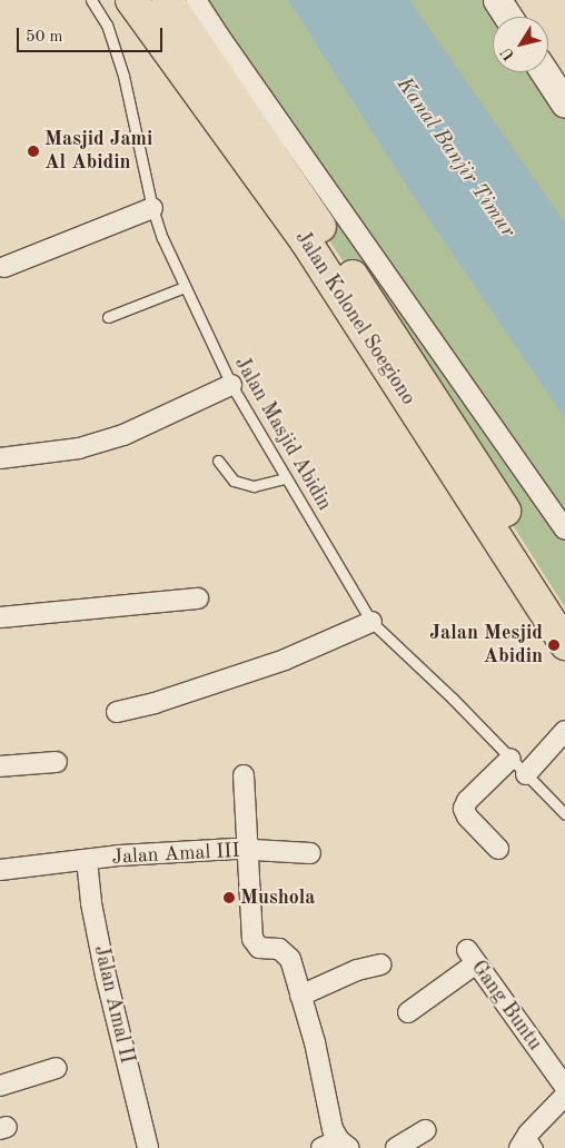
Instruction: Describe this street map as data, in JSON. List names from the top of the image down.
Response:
{
  "streets": {
    "main road": ["Jalan Kolonel Soegiono"],
    "street": ["Jalan Amal III", "Jalan Amal II", "Gang Buntu"],
    "lane": ["Jalan Masjid Abidin"]
  },
  "crossings": [
    ["Jalan Amal III", "Jalan Amal II"]
  ],
  "water": ["Kanal Banjir Timur"],
  "places": ["Masjid Jami Al Abidin", "Jalan Mesjid Abidin", "Mushola"],
  "scale_bar": "50 m",
  "north": "bottom left"
}
